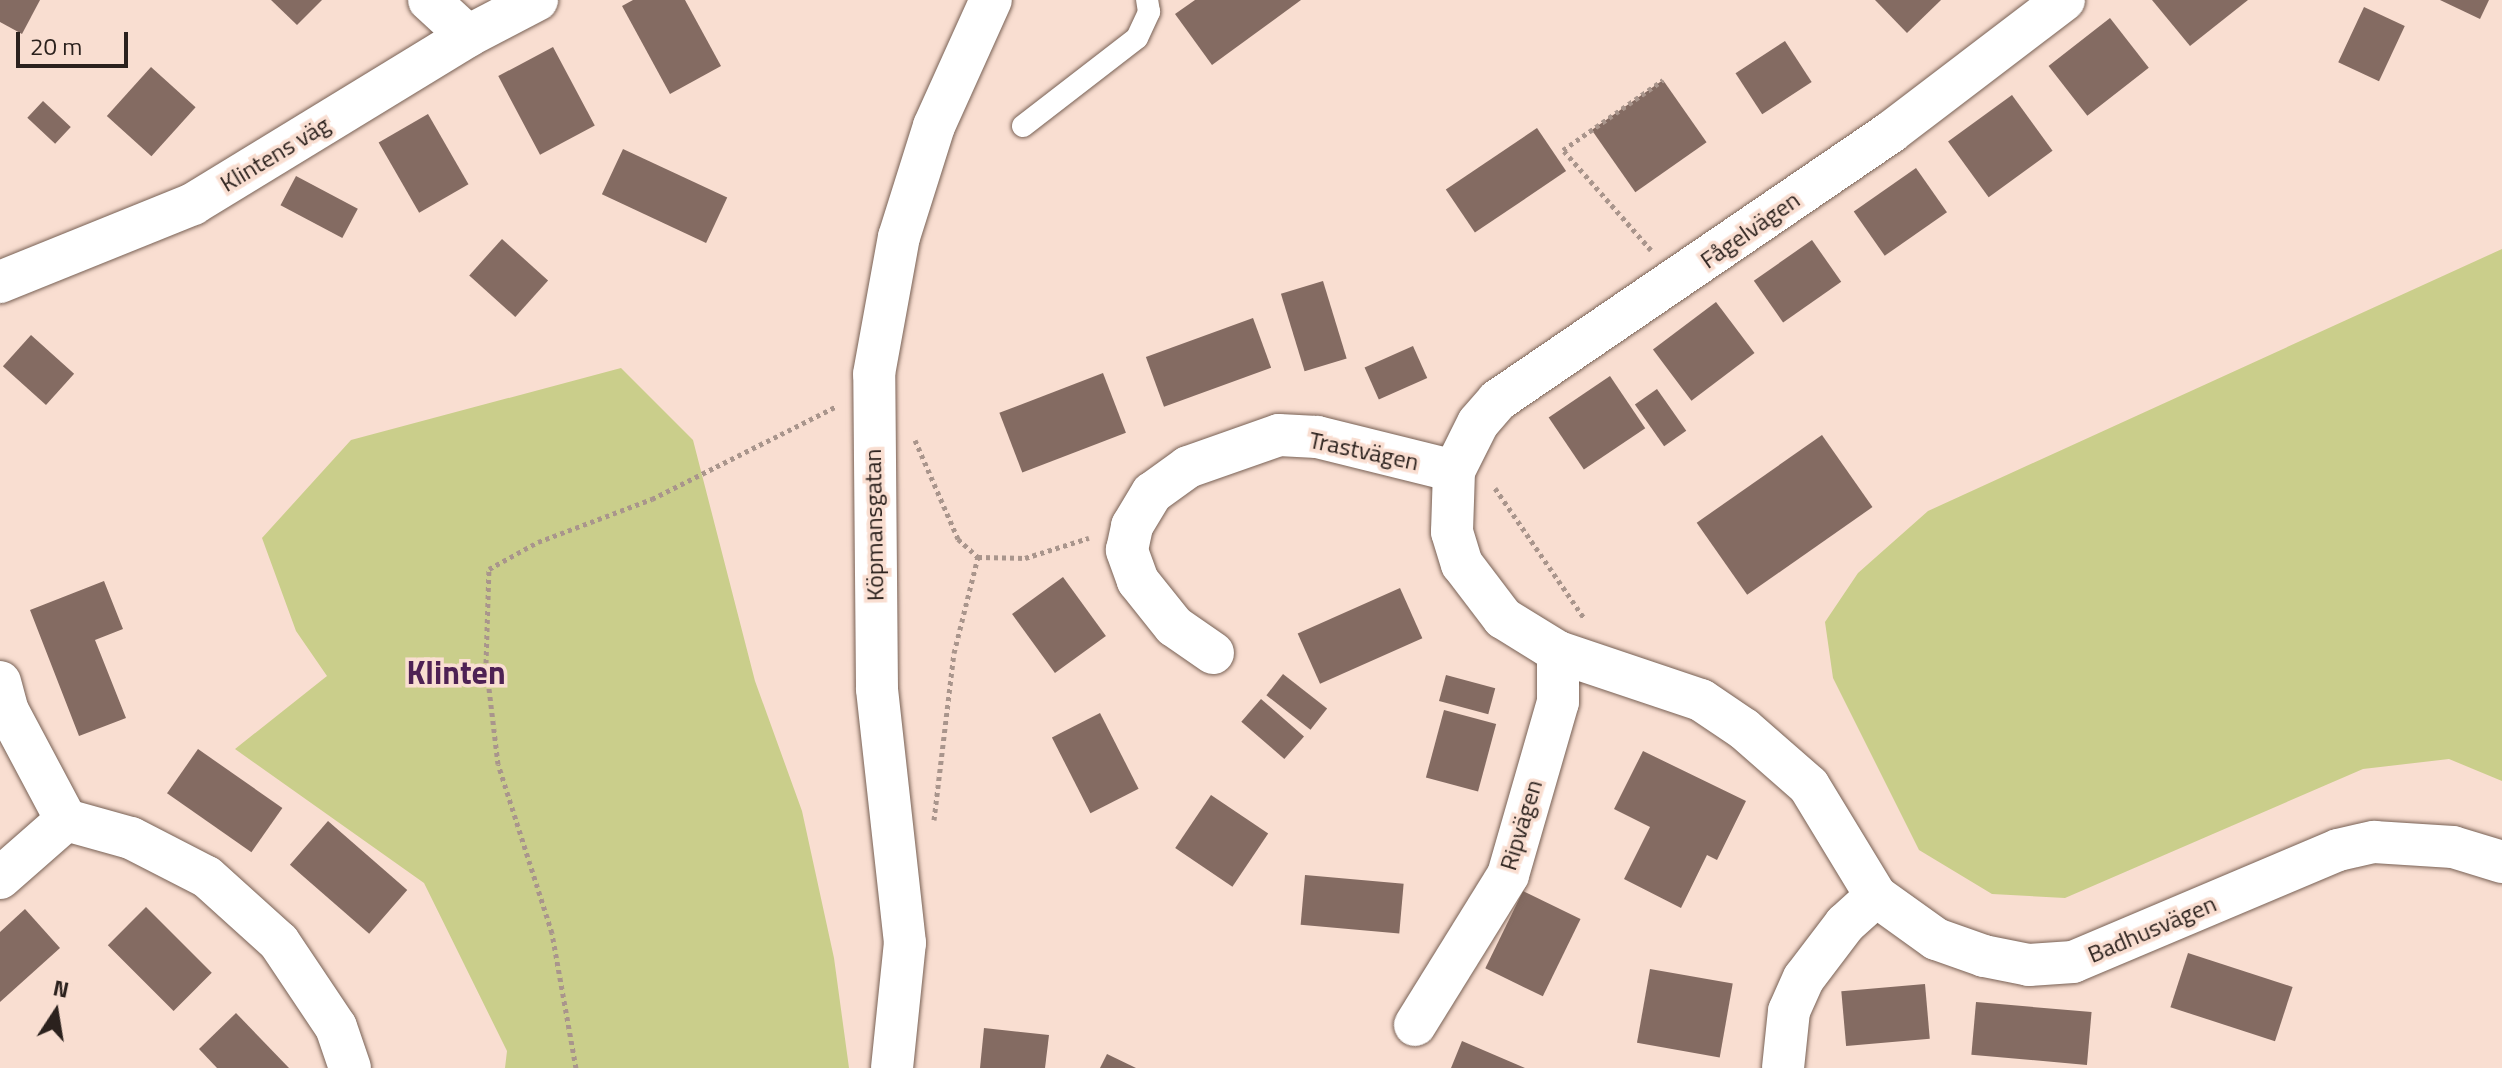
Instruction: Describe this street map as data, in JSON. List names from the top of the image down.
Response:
{
  "streets": {
    "street": [
      "Klintens väg",
      "Fågelvägen",
      "Trastvägen",
      "Köpmansgatan",
      "Ripvägen",
      "Badhusvägen"
    ]
  },
  "crossings": [
    ["Fågelvägen", "Trastvägen"],
    ["Fågelvägen", "Badhusvägen"],
    ["Trastvägen", "Badhusvägen"],
    ["Ripvägen", "Badhusvägen"]
  ],
  "districts": ["Klinten"],
  "scale_bar": "20 m",
  "north": "top"
}
